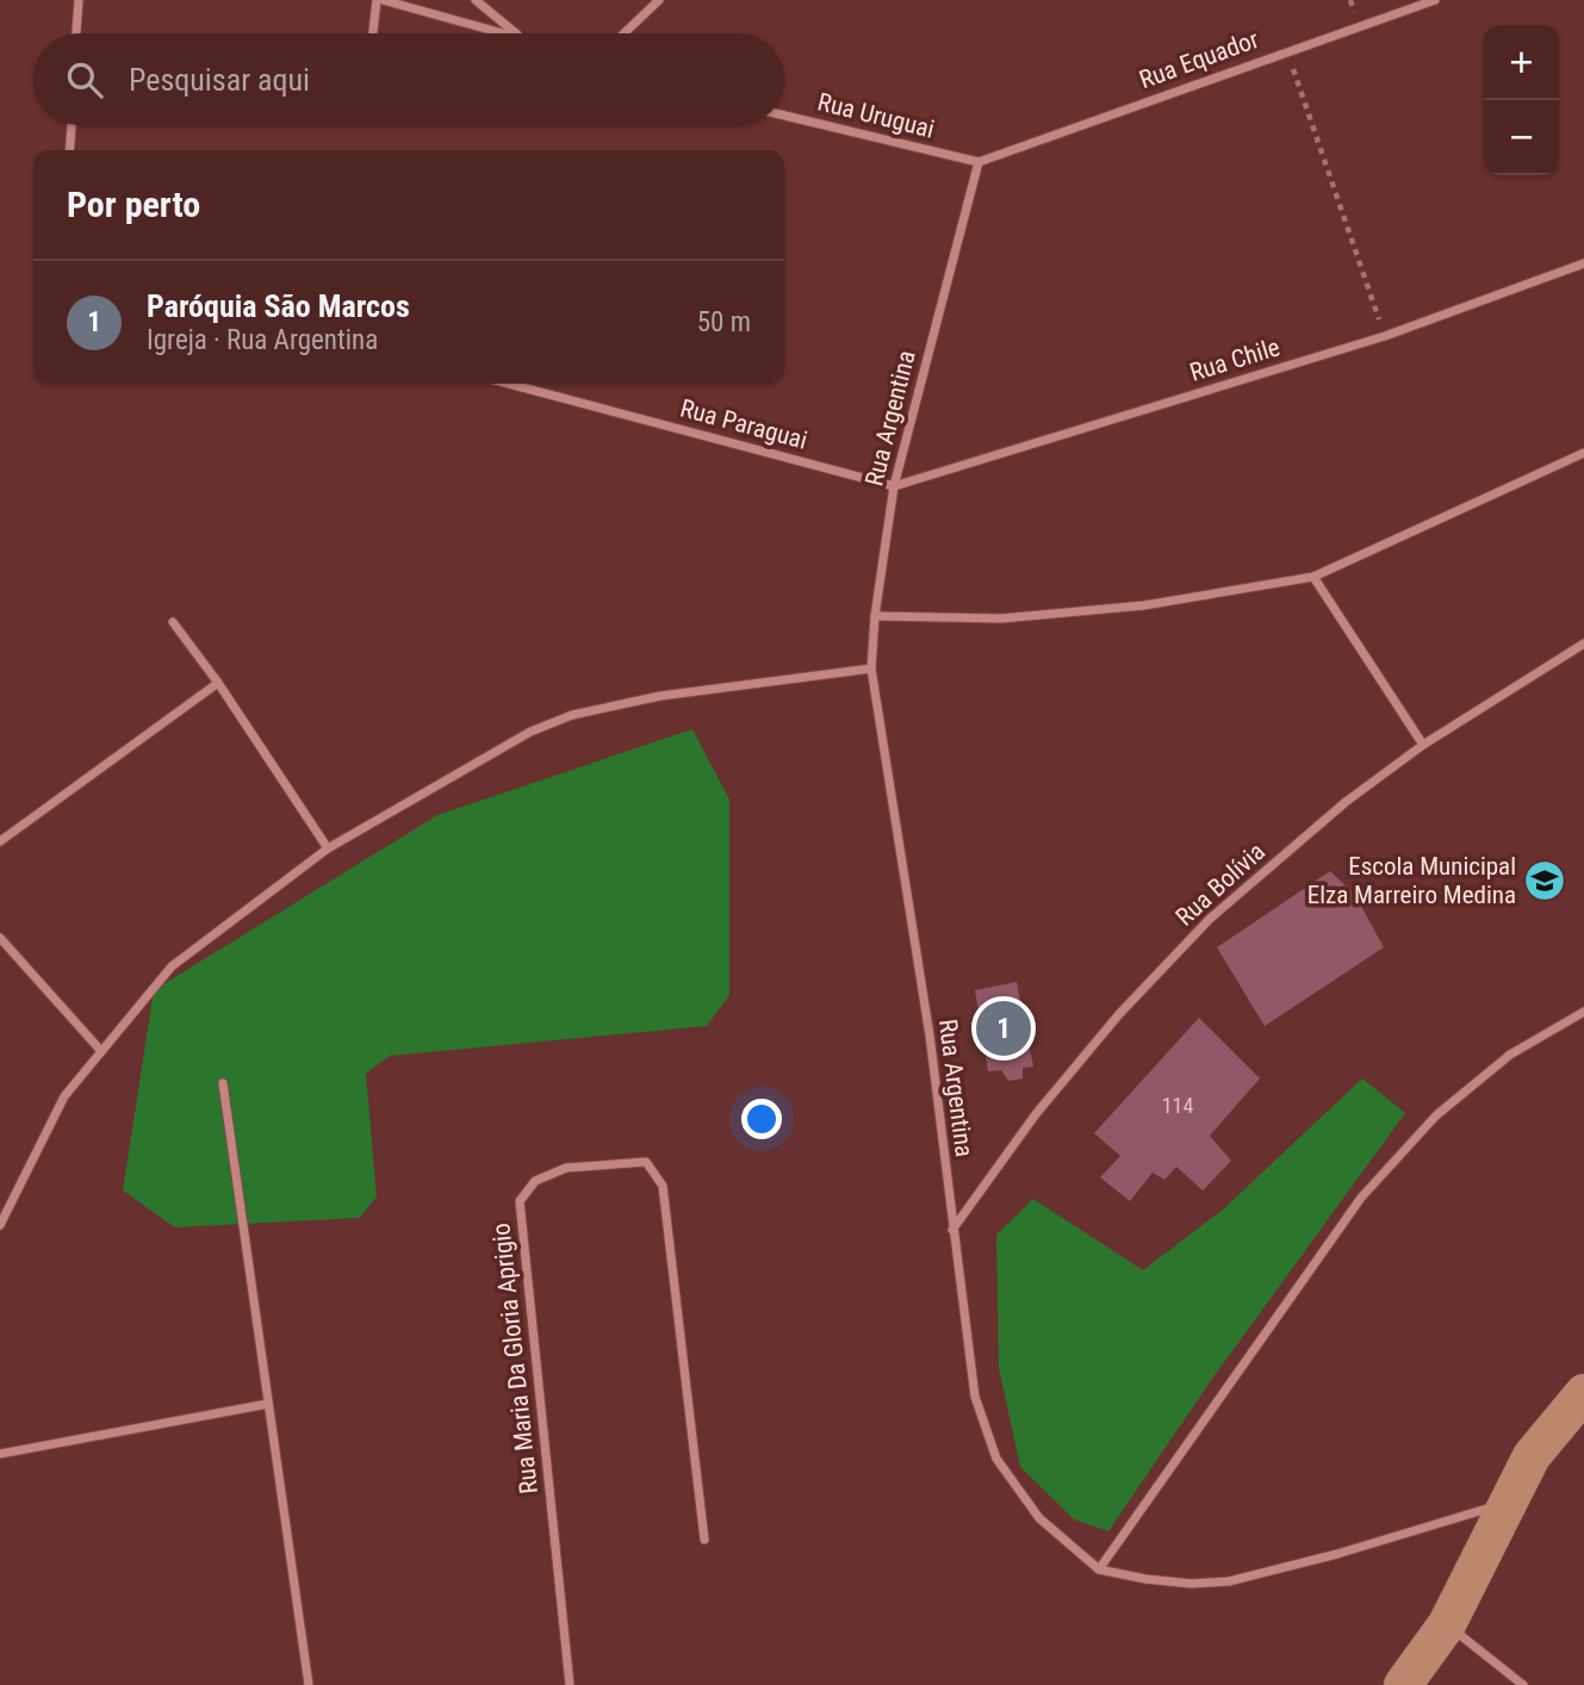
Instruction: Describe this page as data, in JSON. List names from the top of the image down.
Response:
{
  "streets": {
    "street": [
      "Rua Equador",
      "Rua Uruguai",
      "Rua Chile",
      "Rua Argentina",
      "Rua Paraguai",
      "Rua Bolívia",
      "Rua Maria Da Gloria Aprigio"
    ]
  },
  "crossings": [
    ["Rua Equador", "Rua Uruguai"],
    ["Rua Equador", "Rua Argentina"],
    ["Rua Uruguai", "Rua Argentina"],
    ["Rua Chile", "Rua Argentina"],
    ["Rua Chile", "Rua Paraguai"],
    ["Rua Argentina", "Rua Paraguai"],
    ["Rua Argentina", "Rua Bolívia"]
  ],
  "places": {
    "school or university": ["Escola Municipal Elza Marreiro Medina"]
  },
  "house_numbers": ["114"],
  "page": {
    "map_buttons": ["+", "−"],
    "search": "Pesquisar aqui",
    "heading": "Por perto",
    "list": [
      {
        "mark": "1",
        "name": "Paróquia São Marcos",
        "note": "Igreja · Rua Argentina",
        "value": "50 m"
      }
    ],
    "pins": "1"
  }
}
